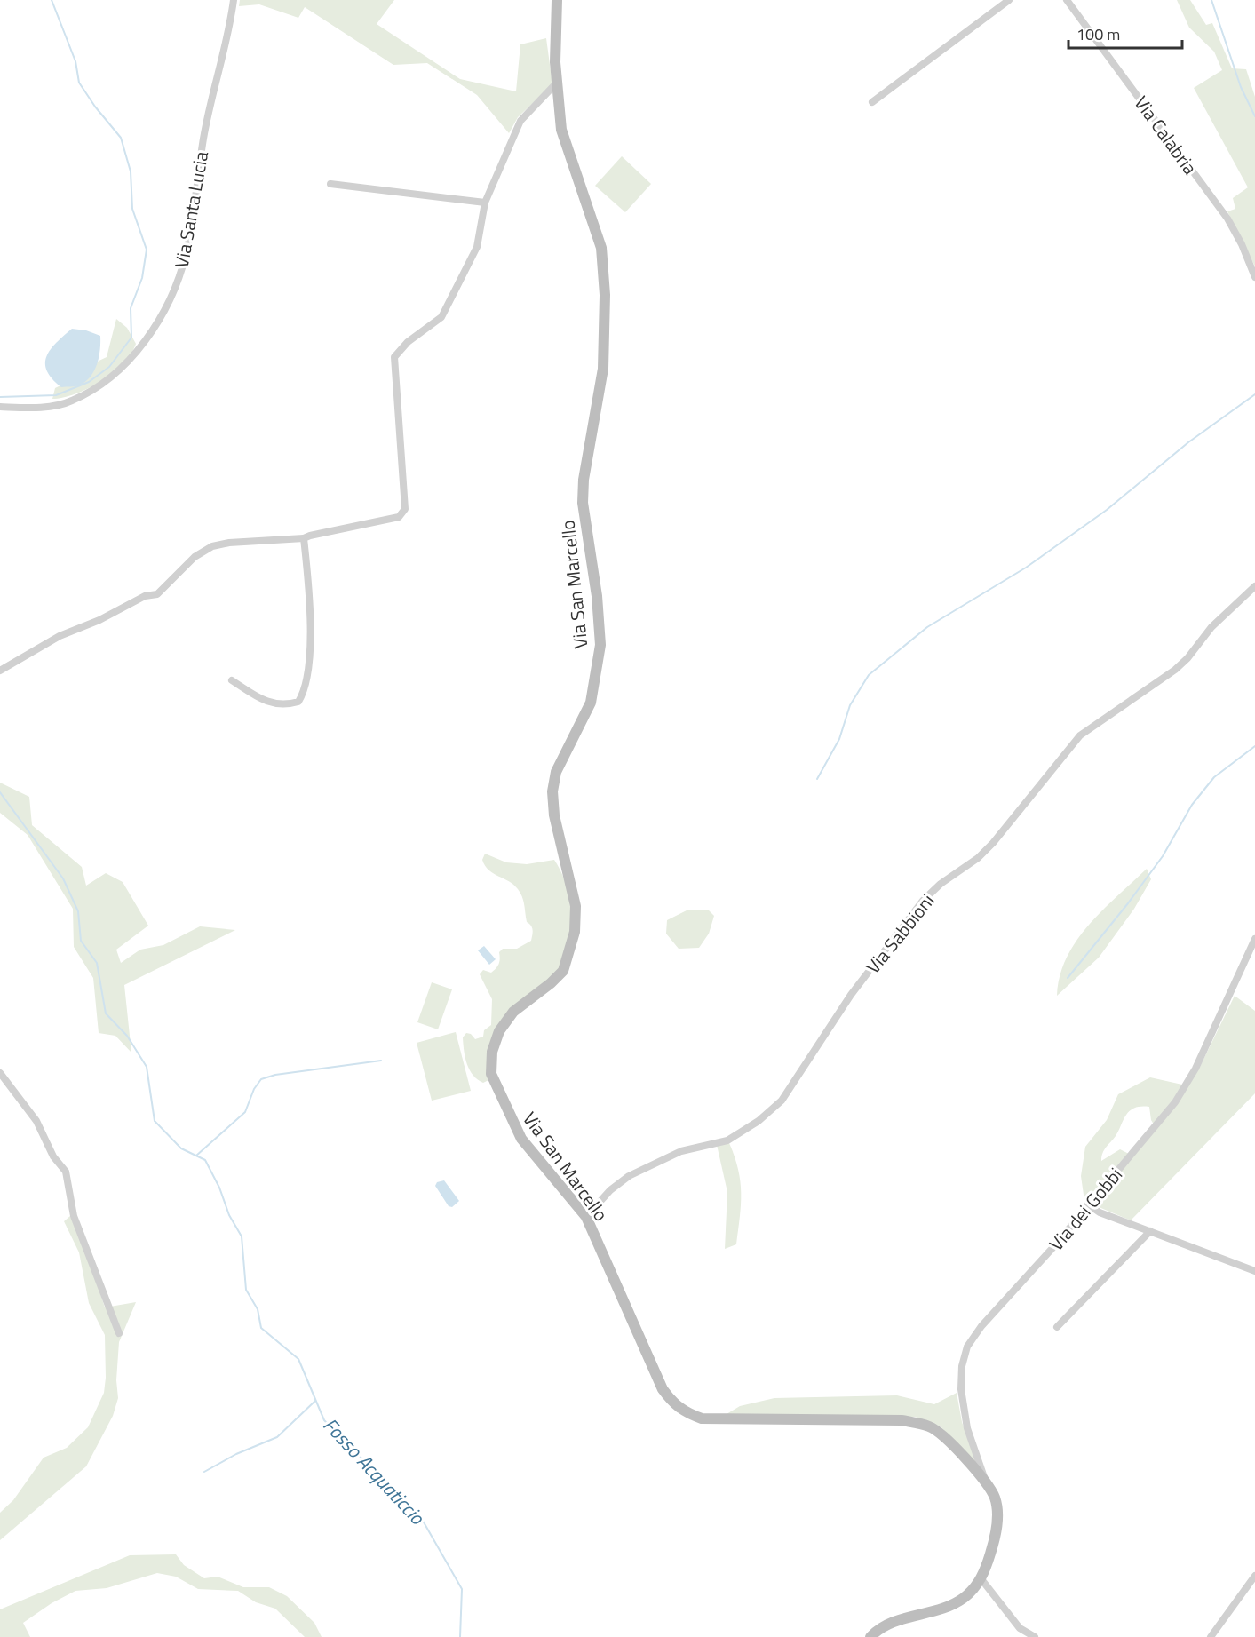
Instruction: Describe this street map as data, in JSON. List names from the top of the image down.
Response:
{
  "streets": {
    "main road": ["Via San Marcello"],
    "street": [
      "Via Calabria",
      "Via Santa Lucia",
      "Via Sabbioni",
      "Via dei Gobbi"
    ]
  },
  "crossings": [
    ["Via San Marcello", "Via Sabbioni"],
    ["Via San Marcello", "Via dei Gobbi"]
  ],
  "water": ["Fosso Acquaticcio"],
  "scale_bar": "100 m"
}
